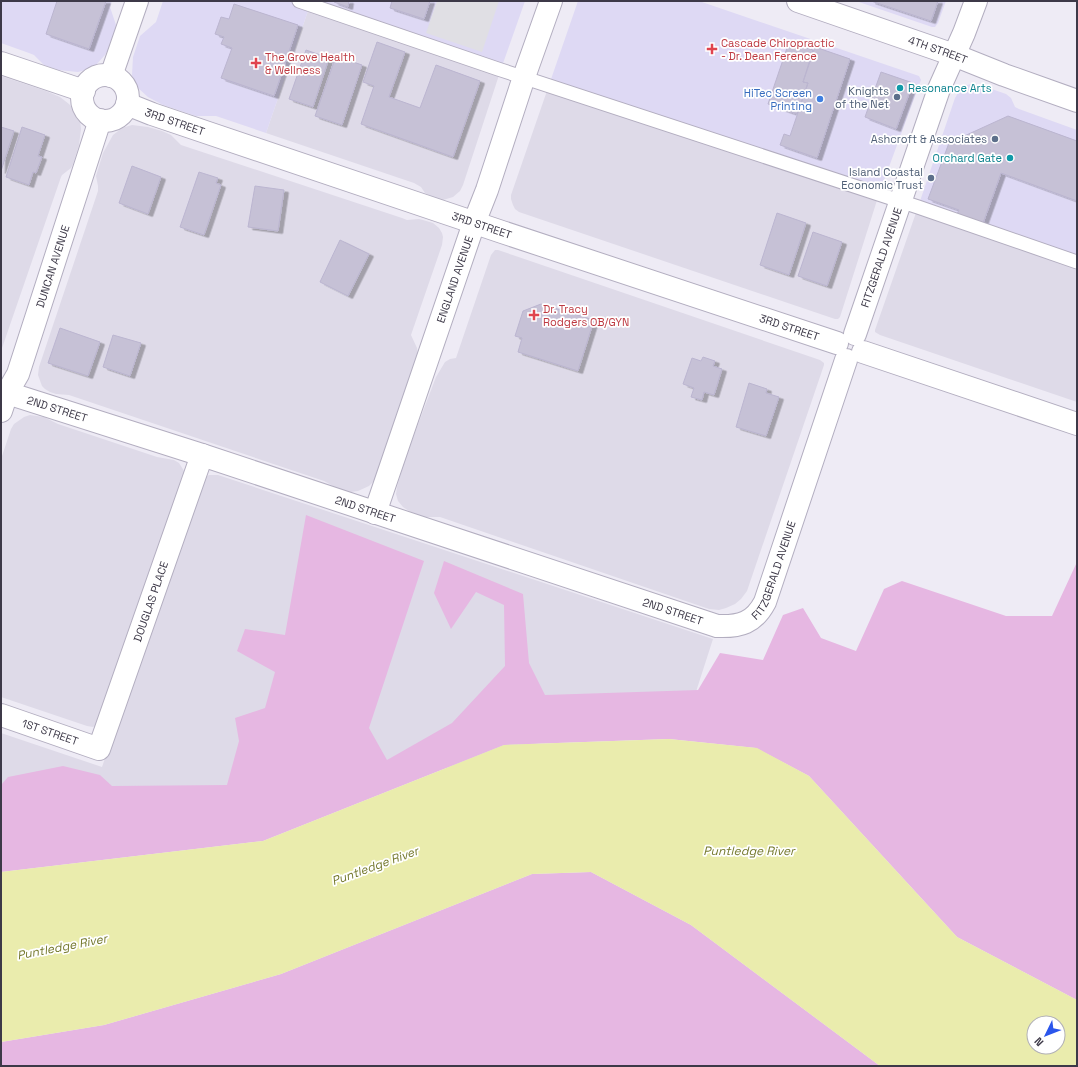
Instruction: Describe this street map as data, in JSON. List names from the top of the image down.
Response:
{
  "streets": {
    "street": [
      "4TH STREET",
      "3RD STREET",
      "FITZGERALD AVENUE",
      "DUNCAN AVENUE",
      "ENGLAND AVENUE",
      "2ND STREET",
      "DOUGLAS PLACE",
      "1ST STREET"
    ]
  },
  "crossings": [
    ["4TH STREET", "FITZGERALD AVENUE"],
    ["3RD STREET", "FITZGERALD AVENUE"],
    ["3RD STREET", "DUNCAN AVENUE"],
    ["3RD STREET", "ENGLAND AVENUE"],
    ["FITZGERALD AVENUE", "2ND STREET"],
    ["DUNCAN AVENUE", "2ND STREET"],
    ["ENGLAND AVENUE", "2ND STREET"],
    ["2ND STREET", "DOUGLAS PLACE"],
    ["DOUGLAS PLACE", "1ST STREET"]
  ],
  "water": ["Puntledge River"],
  "places": {
    "health": ["Cascade Chiropractic - Dr. Dean Ference", "The Grove Health & Wellness", "Dr. Tracy Rodgers OB/GYN"],
    "other": [
      "Resonance Arts",
      "Knights of the Net",
      "HiTec Screen Printing",
      "Ashcroft & Associates",
      "Orchard Gate",
      "Island Coastal Economic Trust"
    ]
  },
  "north": "bottom left"
}
